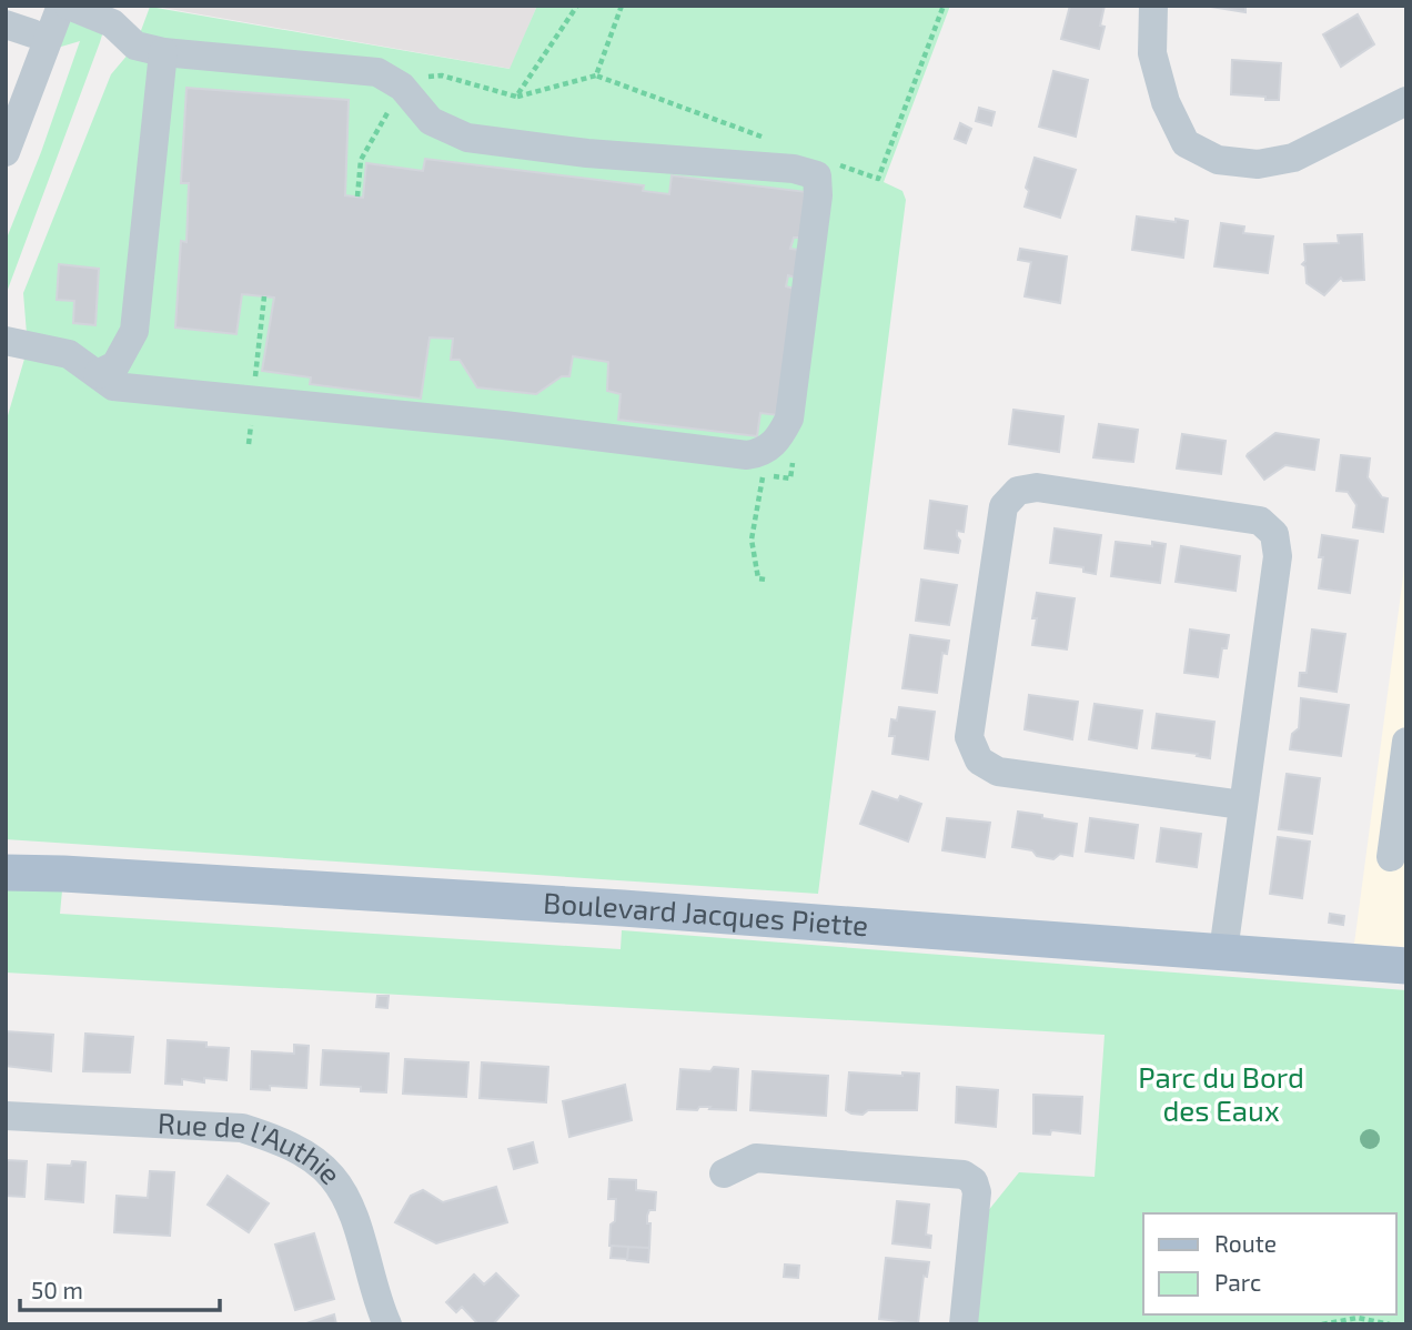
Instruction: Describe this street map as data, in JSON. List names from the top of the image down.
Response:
{
  "streets": {
    "main road": ["Boulevard Jacques Piette"],
    "street": ["Rue de l'Authie"]
  },
  "parks": ["Parc du Bord des Eaux"],
  "legend": ["Route", "Parc"],
  "scale_bar": "50 m"
}
